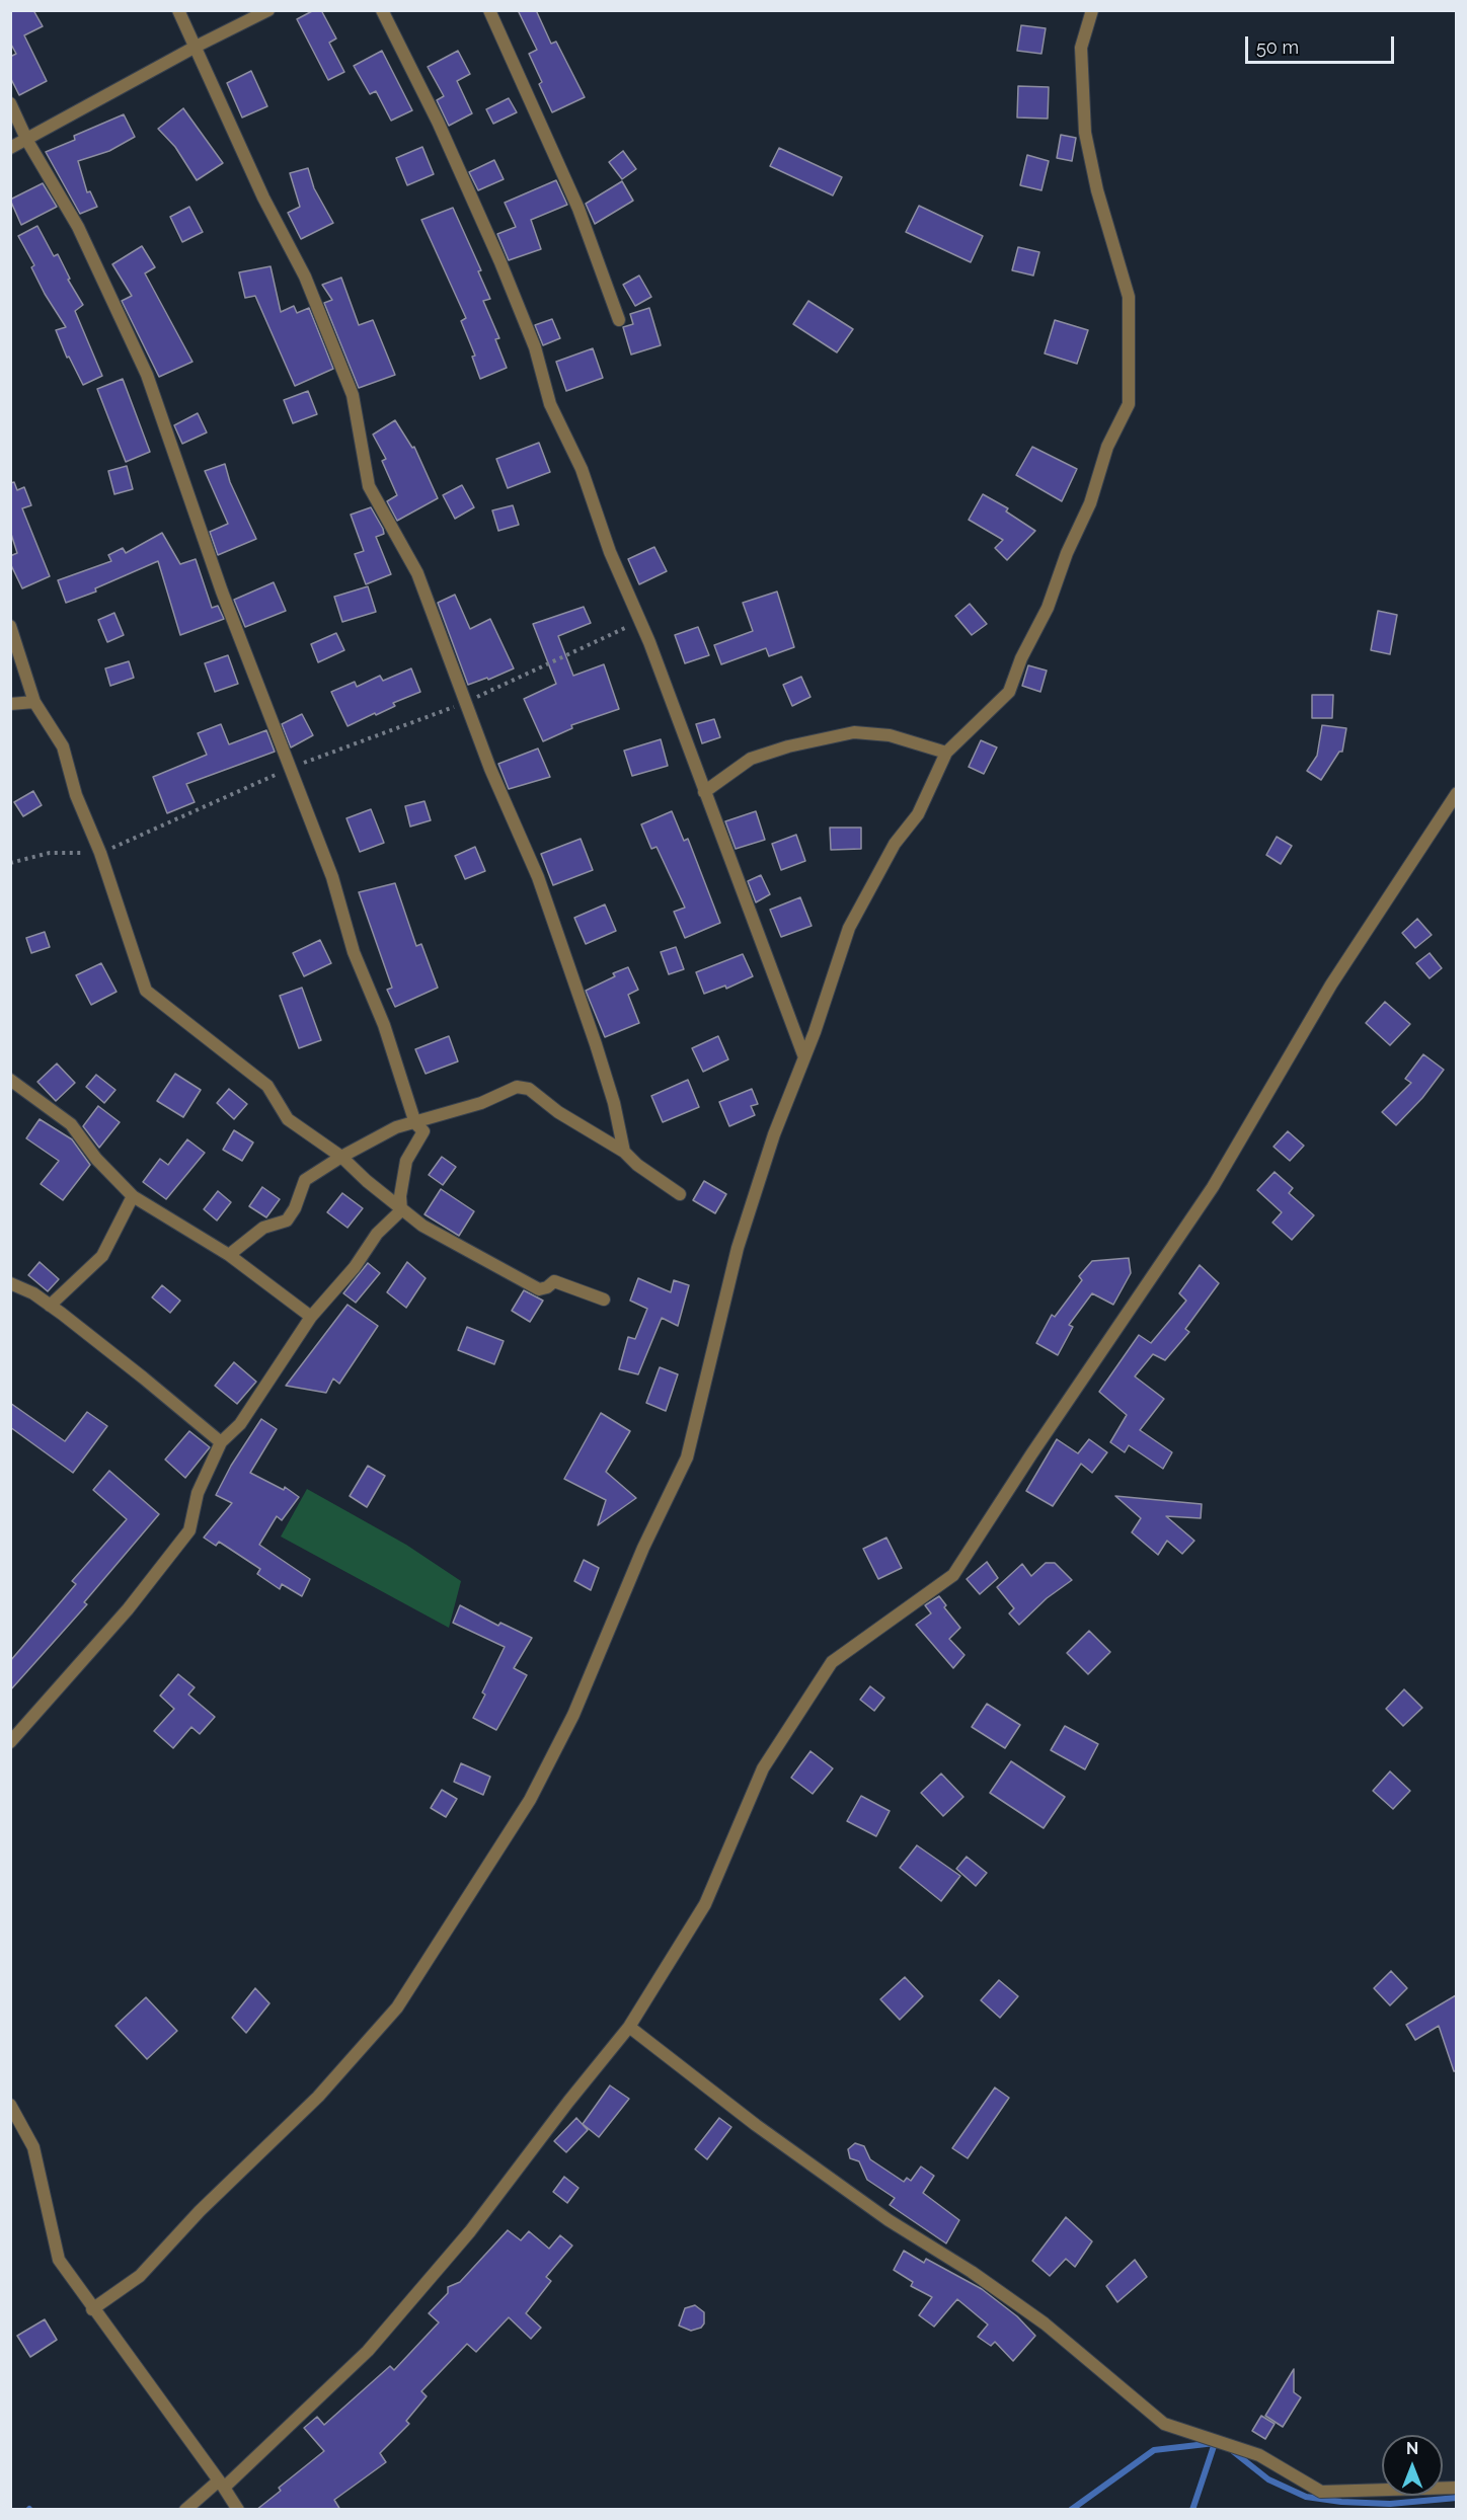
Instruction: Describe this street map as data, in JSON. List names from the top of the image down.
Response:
{
  "scale_bar": "50 m",
  "north": "top"
}
